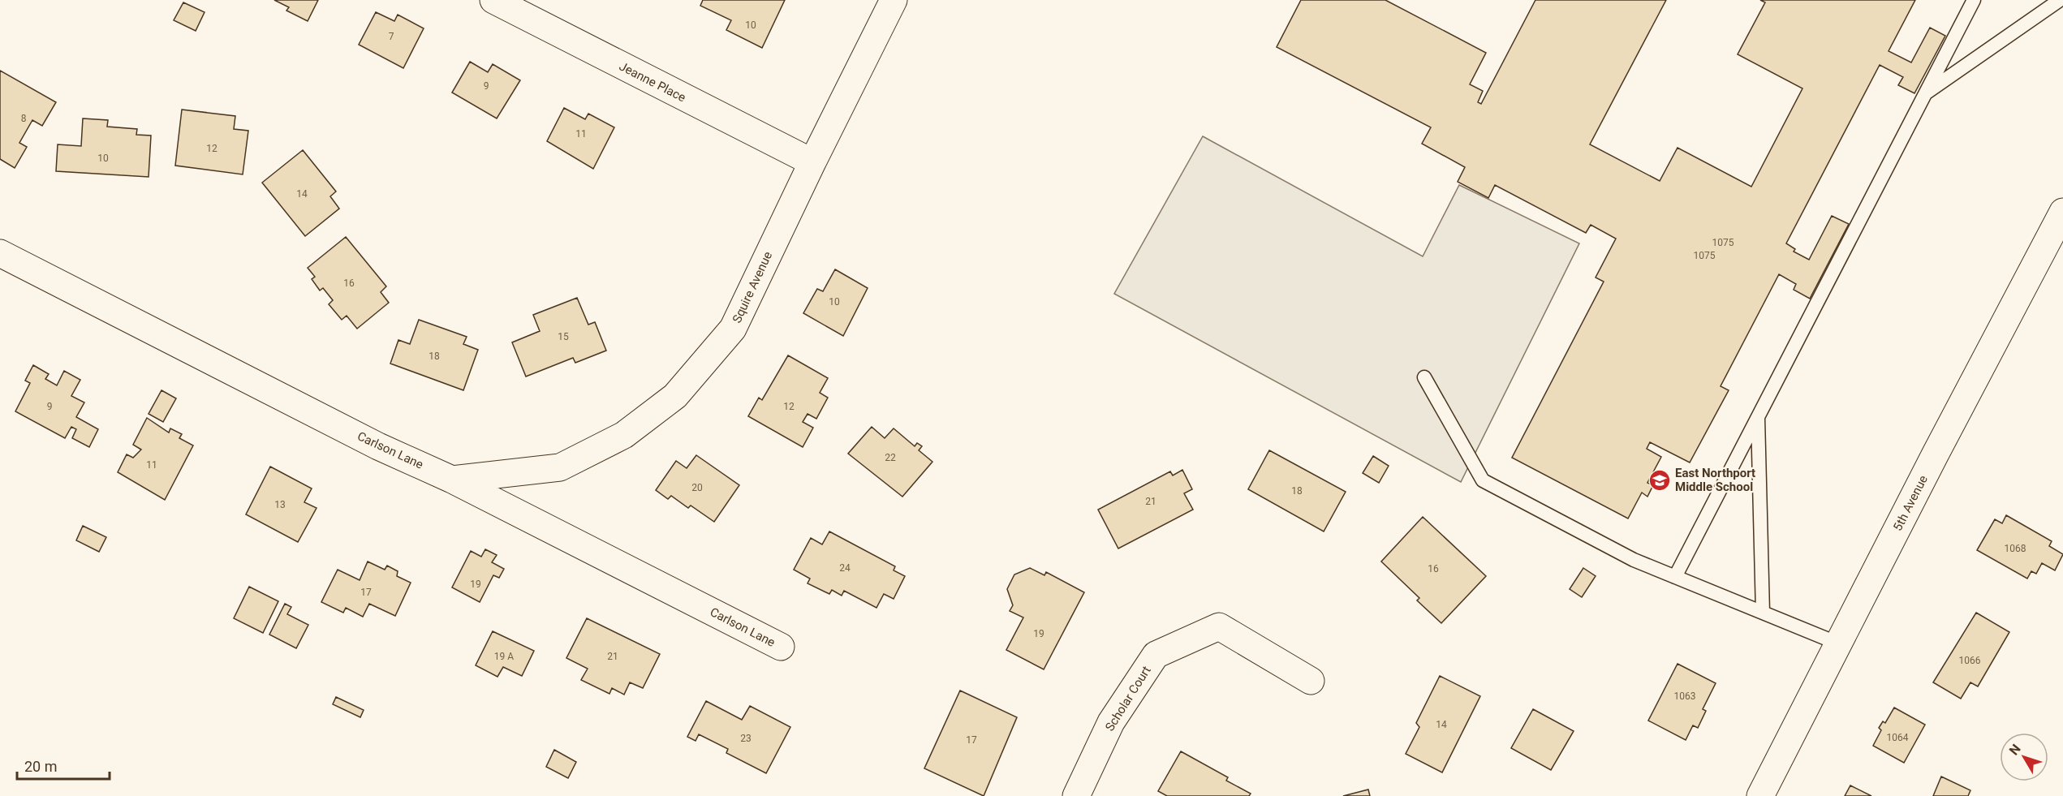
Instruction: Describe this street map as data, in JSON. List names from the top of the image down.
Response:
{
  "streets": {
    "street": [
      "Jeanne Place",
      "Squire Avenue",
      "Carlson Lane",
      "5th Avenue",
      "Scholar Court"
    ]
  },
  "crossings": [
    ["Jeanne Place", "Squire Avenue"],
    ["Squire Avenue", "Carlson Lane"]
  ],
  "places": {
    "school or university": ["East Northport Middle School"]
  },
  "house_numbers": [
    "10",
    "7",
    "9",
    "8",
    "11",
    "12",
    "10",
    "14",
    "1075",
    "1075",
    "16",
    "10",
    "15",
    "18",
    "9",
    "12",
    "22",
    "11",
    "20",
    "18",
    "21",
    "13",
    "1068",
    "24",
    "16",
    "19",
    "17",
    "19",
    "19 A",
    "21",
    "1066",
    "1063",
    "14",
    "1064",
    "23",
    "17"
  ],
  "scale_bar": "20 m",
  "north": "top left"
}
